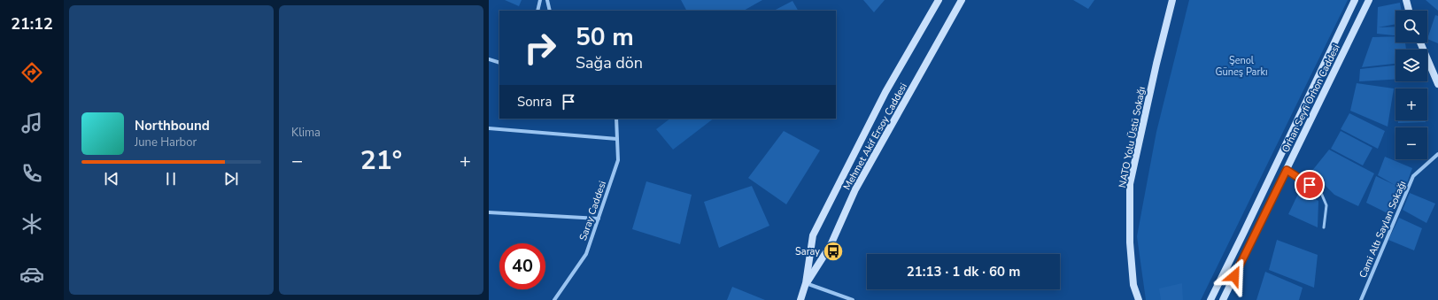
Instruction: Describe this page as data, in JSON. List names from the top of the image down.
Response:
{
  "streets": {
    "street": [
      "Orhan Seyfi Orhon Caddesi",
      "Mehmet Akif Ersoy Caddesi",
      "NATO Yolu Üstü Sokağı",
      "Saray Caddesi",
      "Cami Altı Saylan Sokağı"
    ]
  },
  "parks": ["Şenol Güneş Parkı"],
  "places": {
    "bus stop": ["Saray"]
  },
  "page": {
    "tabs": "21:12",
    "tile": "Klima",
    "map_buttons": ["+", "−"],
    "turn": ["50 m", "Sağa dön"],
    "then": "Sonra",
    "song": ["Northbound", "June Harbor"],
    "heat": ["−", "21°", "+"],
    "limit": "40",
    "trip": "21:13 · 1 dk · 60 m"
  }
}
